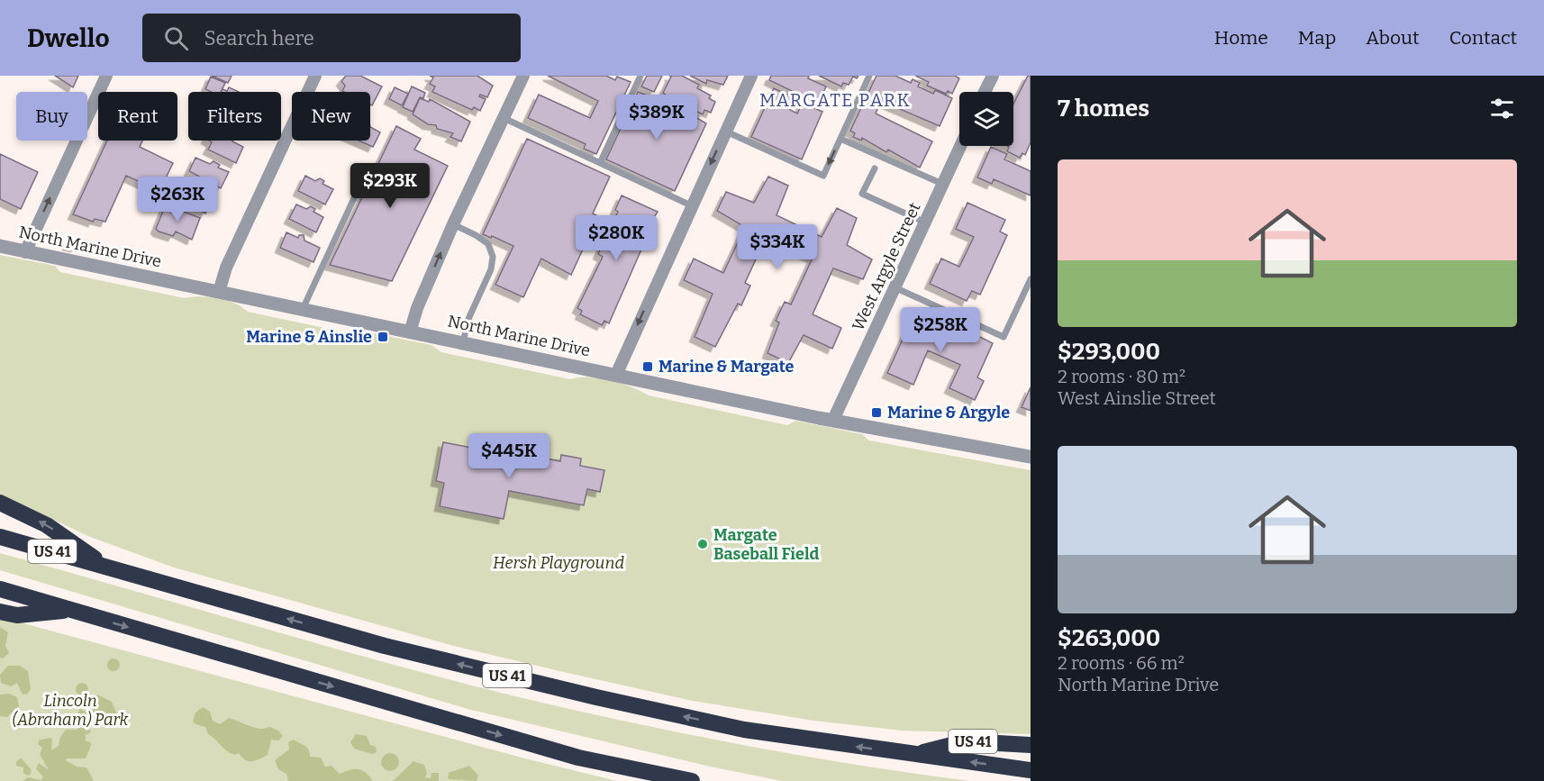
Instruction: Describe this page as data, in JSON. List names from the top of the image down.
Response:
{
  "streets": {
    "highway": ["US 41"],
    "street": ["North Marine Drive", "West Argyle Street"]
  },
  "crossings": [
    ["North Marine Drive", "West Argyle Street"]
  ],
  "districts": ["MARGATE PARK"],
  "parks": ["Hersh Playground", "Lincoln (Abraham) Park"],
  "places": {
    "transit": ["Marine & Ainslie", "Marine & Margate", "Marine & Argyle"],
    "other": ["Margate Baseball Field"]
  },
  "page": {
    "header": "Dwello",
    "search": "Search here",
    "nav": [
      "Home",
      "Map",
      "About",
      "Contact"
    ],
    "heading": "7 homes",
    "chip": [
      "Buy",
      "Rent",
      "Filters",
      "New"
    ],
    "price": [
      "$389K",
      "$293K",
      "$263K",
      "$280K",
      "$334K",
      "$258K",
      "$445K"
    ],
    "list": [
      {
        "name": "$293,000",
        "note": "2 rooms · 80 m² · West Ainslie Street"
      },
      {
        "name": "$263,000",
        "note": "2 rooms · 66 m² · North Marine Drive"
      }
    ]
  }
}
